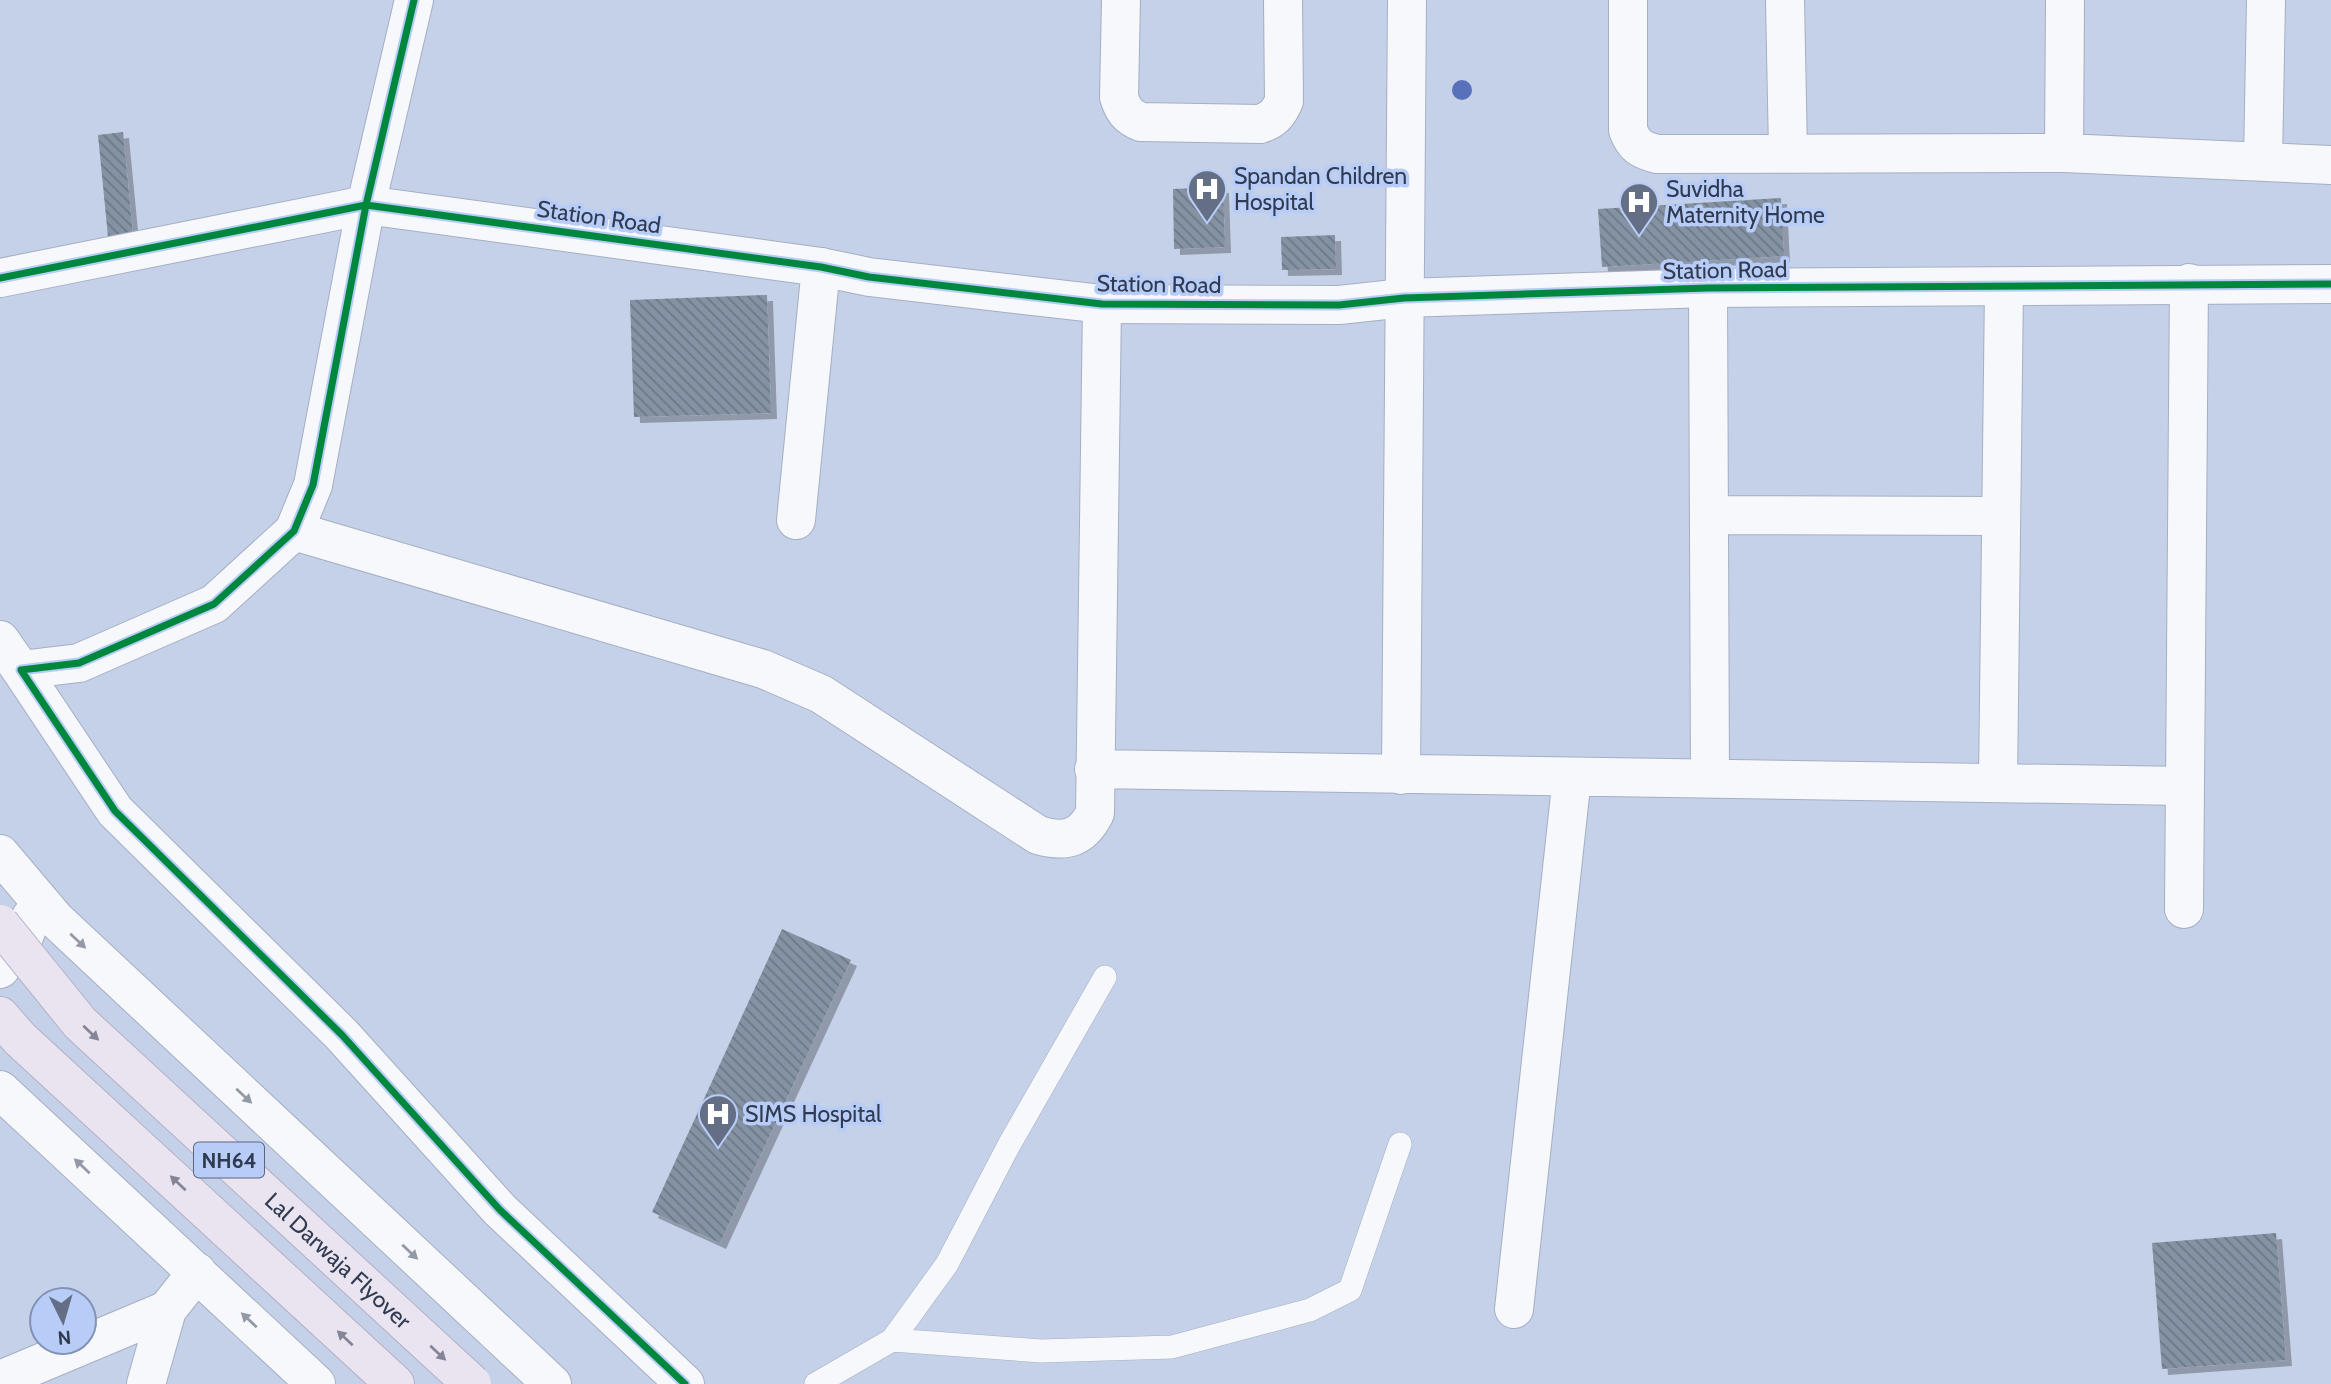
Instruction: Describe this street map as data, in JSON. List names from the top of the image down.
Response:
{
  "streets": {
    "highway": ["NH64", "Lal Darwaja Flyover"],
    "street": ["Station Road"]
  },
  "places": {
    "hospital": ["Spandan Children Hospital", "Suvidha Maternity Home", "SIMS Hospital"]
  },
  "north": "bottom"
}
